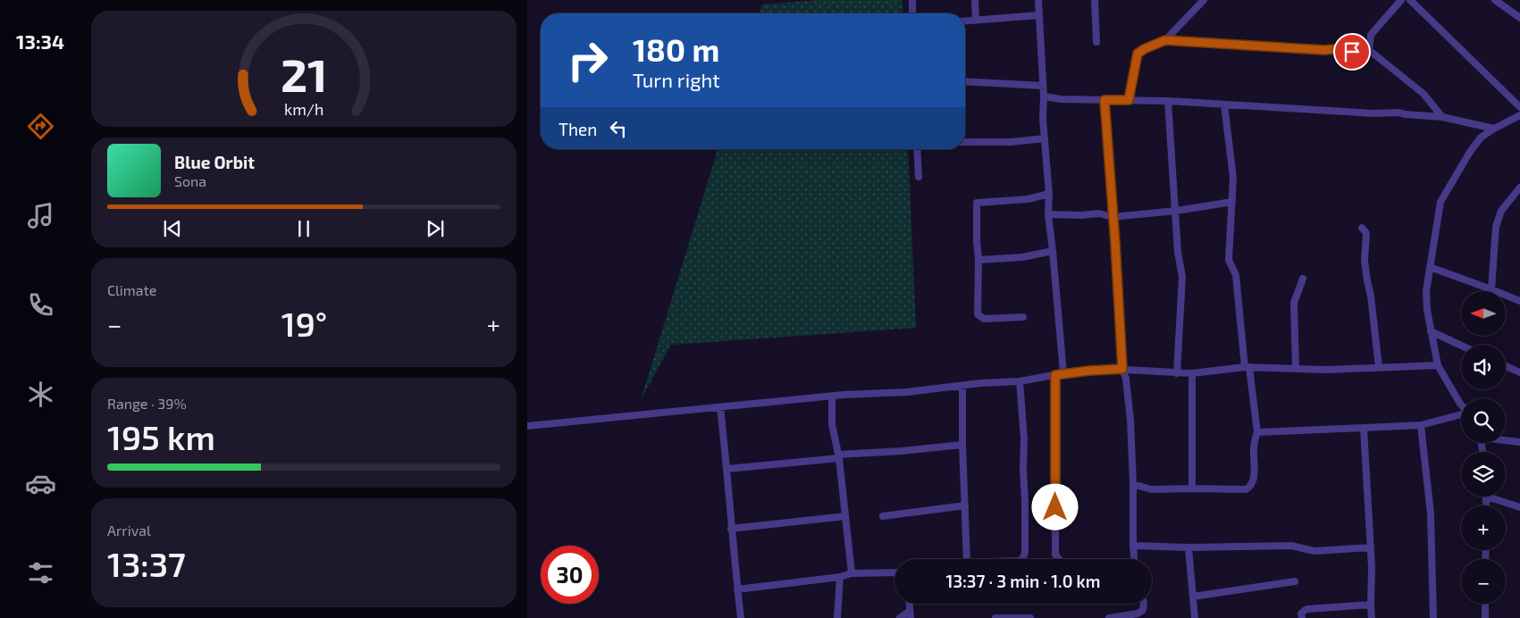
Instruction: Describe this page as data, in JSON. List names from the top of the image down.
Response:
{
  "north": "left",
  "page": {
    "tabs": "13:34",
    "turn": ["180 m", "Turn right"],
    "then": "Then",
    "song": ["Blue Orbit", "Sona"],
    "tile": [
      "Climate",
      ["Range · 39%", "195 km"],
      ["Arrival", "13:37"]
    ],
    "map_buttons": ["+", "−"],
    "heat": ["−", "19°", "+"],
    "limit": "30",
    "trip": "13:37 · 3 min · 1.0 km",
    "gauge": ["21", "km/h"]
  }
}
